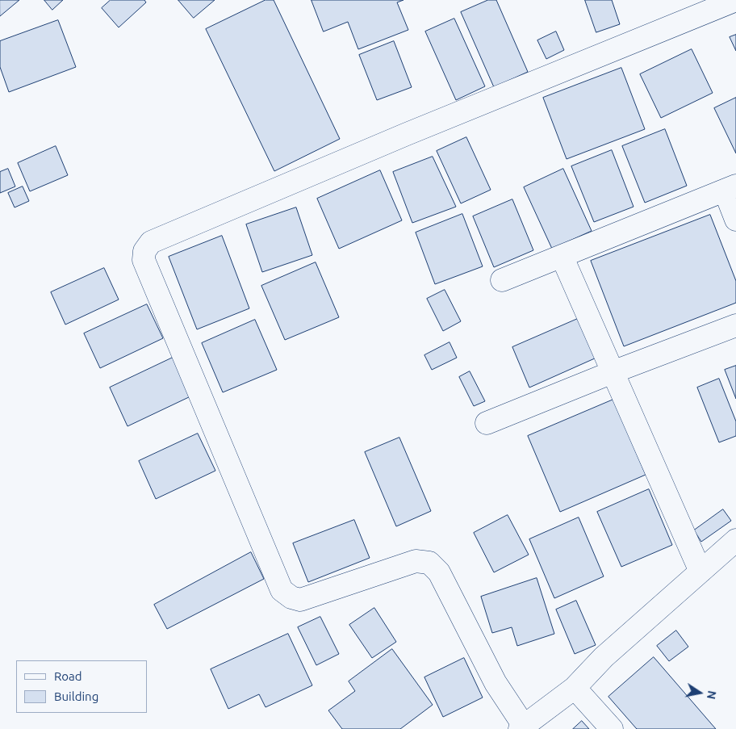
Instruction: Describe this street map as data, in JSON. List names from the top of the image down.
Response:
{
  "legend": ["Road", "Building"],
  "north": "right"
}
